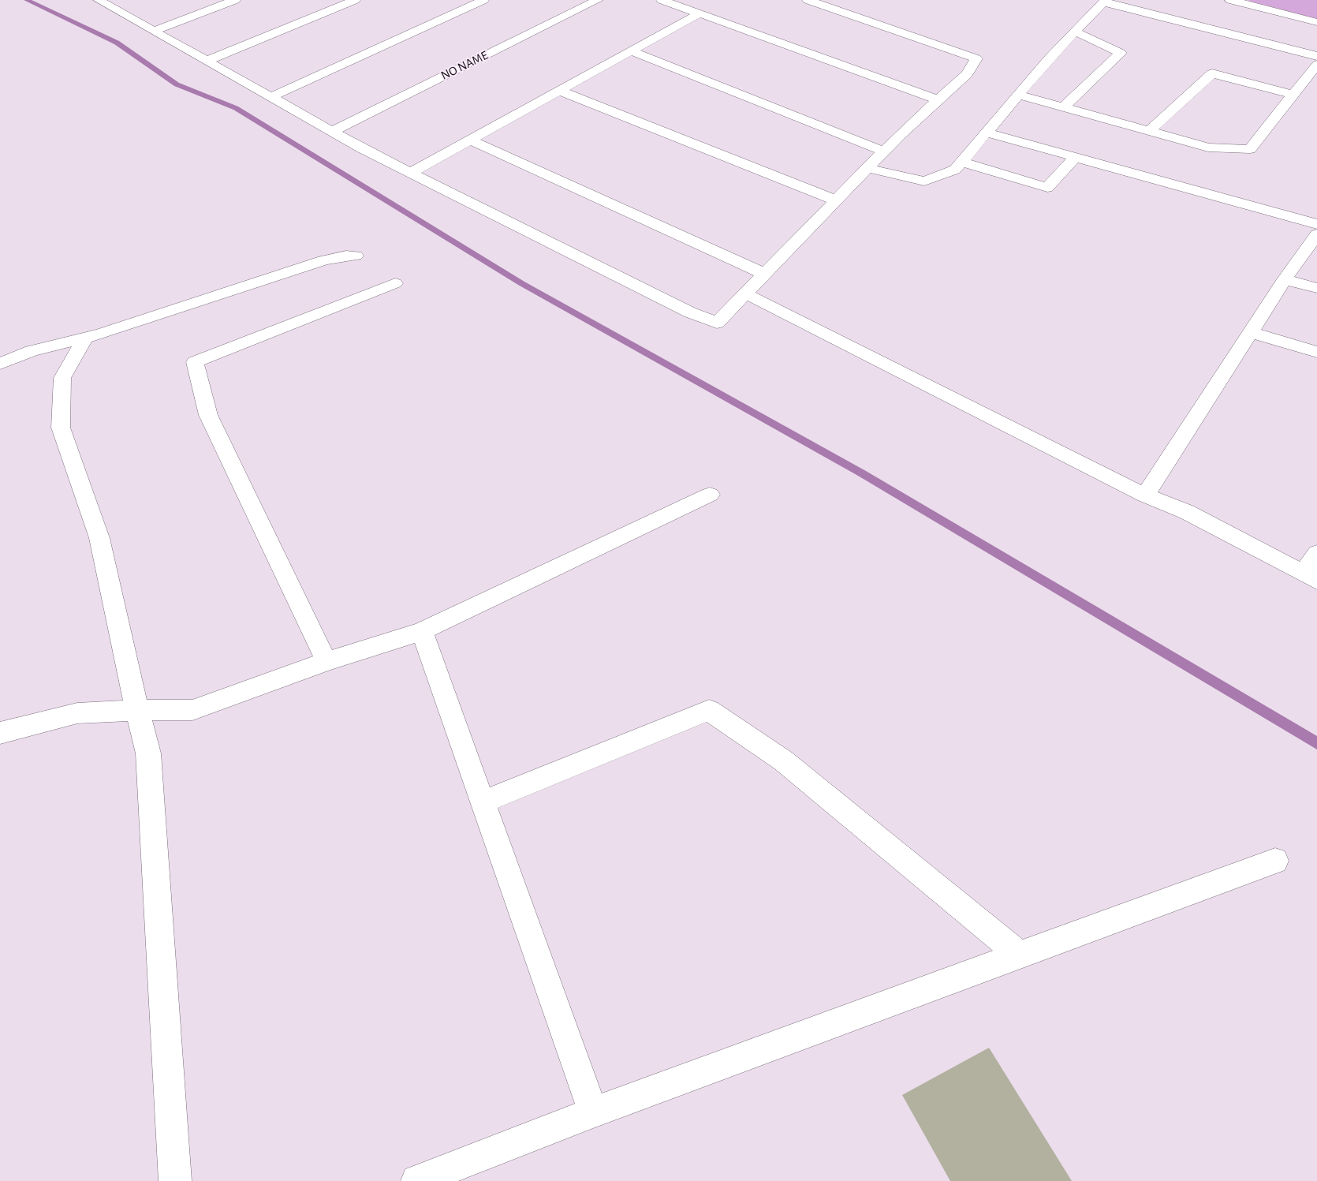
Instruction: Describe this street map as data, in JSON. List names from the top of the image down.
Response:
{
  "streets": {
    "street": ["NO NAME"]
  }
}
